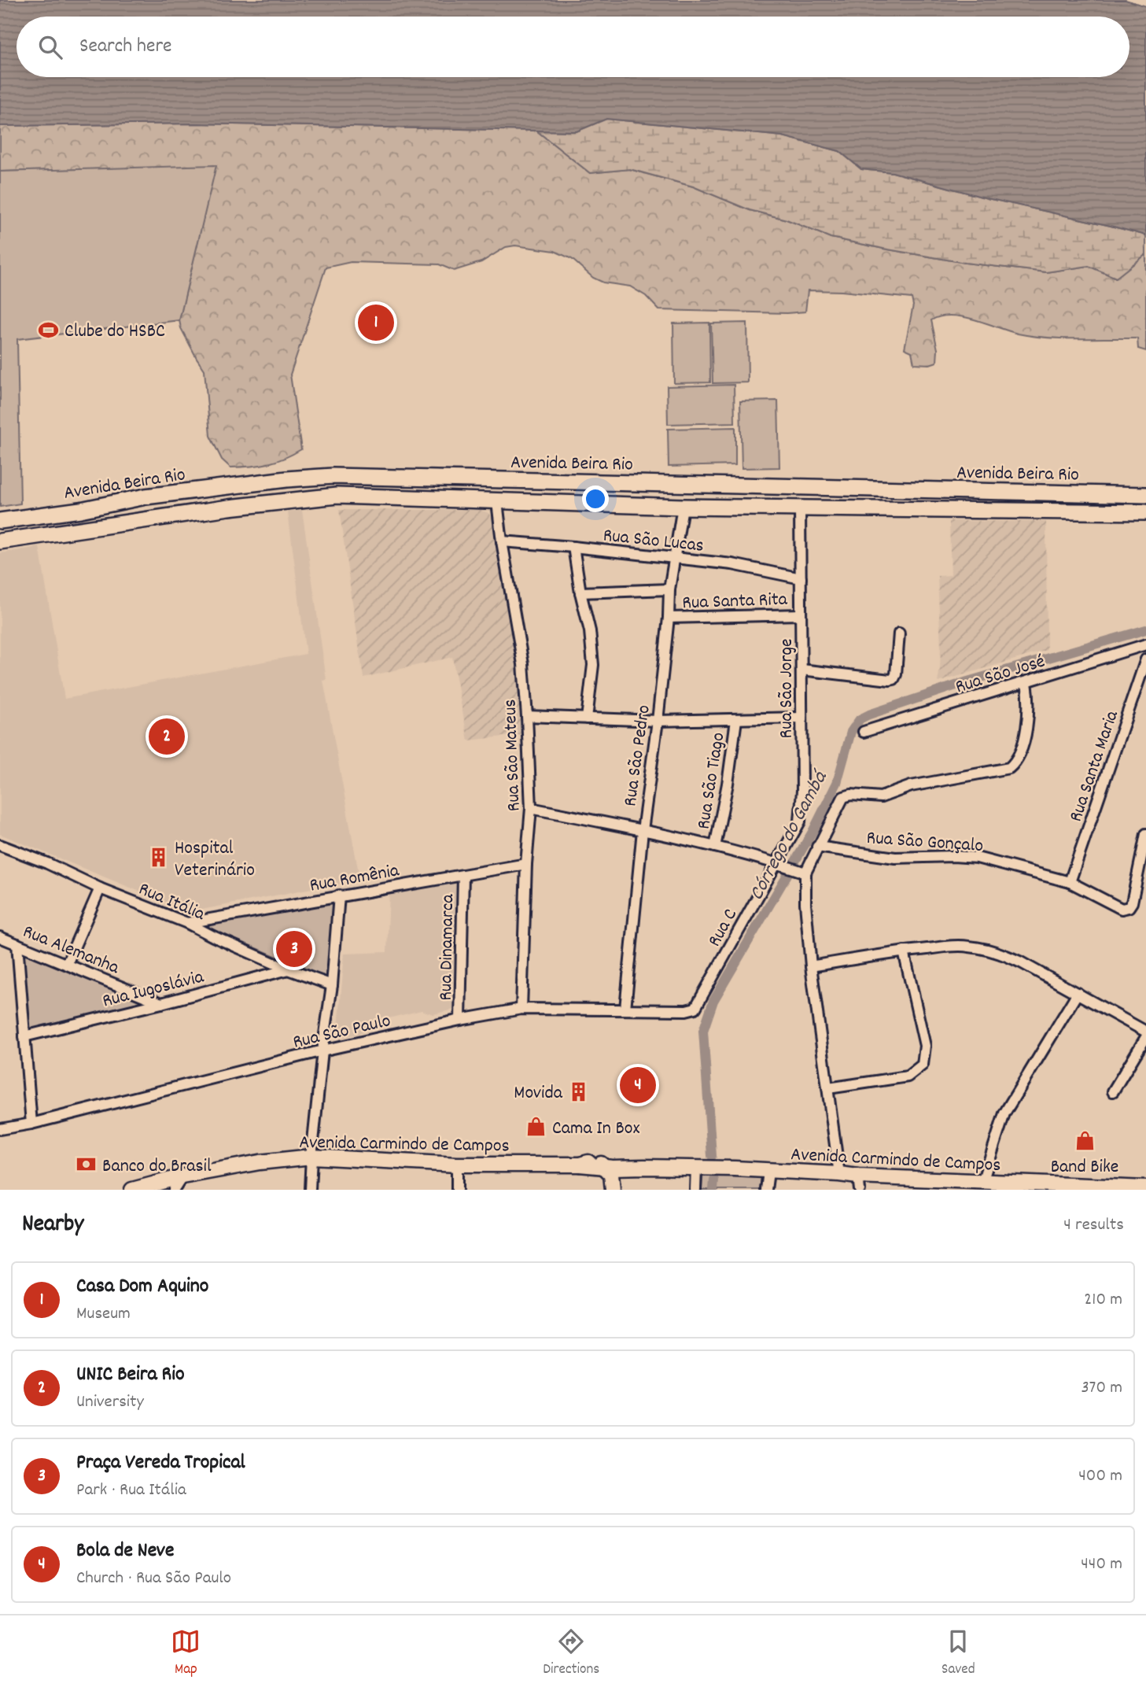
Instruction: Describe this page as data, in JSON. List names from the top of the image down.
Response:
{
  "streets": {
    "main road": ["Avenida Beira Rio", "Avenida Carmindo de Campos"],
    "street": [
      "Rua São Lucas",
      "Rua Santa Rita",
      "Rua São José",
      "Rua São Jorge",
      "Rua São Mateus",
      "Rua São Pedro",
      "Rua Santa Maria",
      "Rua São Tiago",
      "Rua São Gonçalo",
      "Rua Romênia",
      "Rua Itália",
      "Rua C",
      "Rua Dinamarca",
      "Rua Alemanha",
      "Rua Iugoslávia",
      "Rua São Paulo"
    ]
  },
  "crossings": [
    ["Avenida Beira Rio", "Rua São Jorge"],
    ["Avenida Beira Rio", "Rua São Mateus"],
    ["Avenida Beira Rio", "Rua São Pedro"],
    ["Rua São Lucas", "Rua São Jorge"],
    ["Rua São Lucas", "Rua São Mateus"],
    ["Rua São Lucas", "Rua São Pedro"],
    ["Rua Santa Rita", "Rua São Jorge"],
    ["Rua Santa Rita", "Rua São Pedro"],
    ["Rua São Jorge", "Rua C"],
    ["Rua São Mateus", "Rua Romênia"],
    ["Rua São Mateus", "Rua São Paulo"],
    ["Rua São Pedro", "Rua São Paulo"],
    ["Rua Santa Maria", "Rua São Gonçalo"],
    ["Rua Romênia", "Rua Itália"],
    ["Rua Romênia", "Rua Dinamarca"],
    ["Rua Itália", "Rua Iugoslávia"],
    ["Rua C", "Rua São Paulo"],
    ["Rua Dinamarca", "Rua São Paulo"],
    ["Rua Alemanha", "Rua Iugoslávia"]
  ],
  "water": ["Córrego do Gambá"],
  "places": {
    "sports": ["Clube do HSBC"],
    "building": ["Hospital Veterinário", "Movida"],
    "shop": ["Cama In Box", "Band Bike"],
    "bank": ["Banco do Brasil"]
  },
  "page": {
    "search": "Search here",
    "pins": [
      "1",
      "2",
      "3",
      "4"
    ],
    "heading": ["Nearby", "4 results"],
    "list": [
      {
        "mark": "1",
        "name": "Casa Dom Aquino",
        "note": "Museum",
        "value": "210 m"
      },
      {
        "mark": "2",
        "name": "UNIC Beira Rio",
        "note": "University",
        "value": "370 m"
      },
      {
        "mark": "3",
        "name": "Praça Vereda Tropical",
        "note": "Park · Rua Itália",
        "value": "400 m"
      },
      {
        "mark": "4",
        "name": "Bola de Neve",
        "note": "Church · Rua São Paulo",
        "value": "440 m"
      }
    ],
    "nav": ["Map", "Directions", "Saved"]
  }
}
